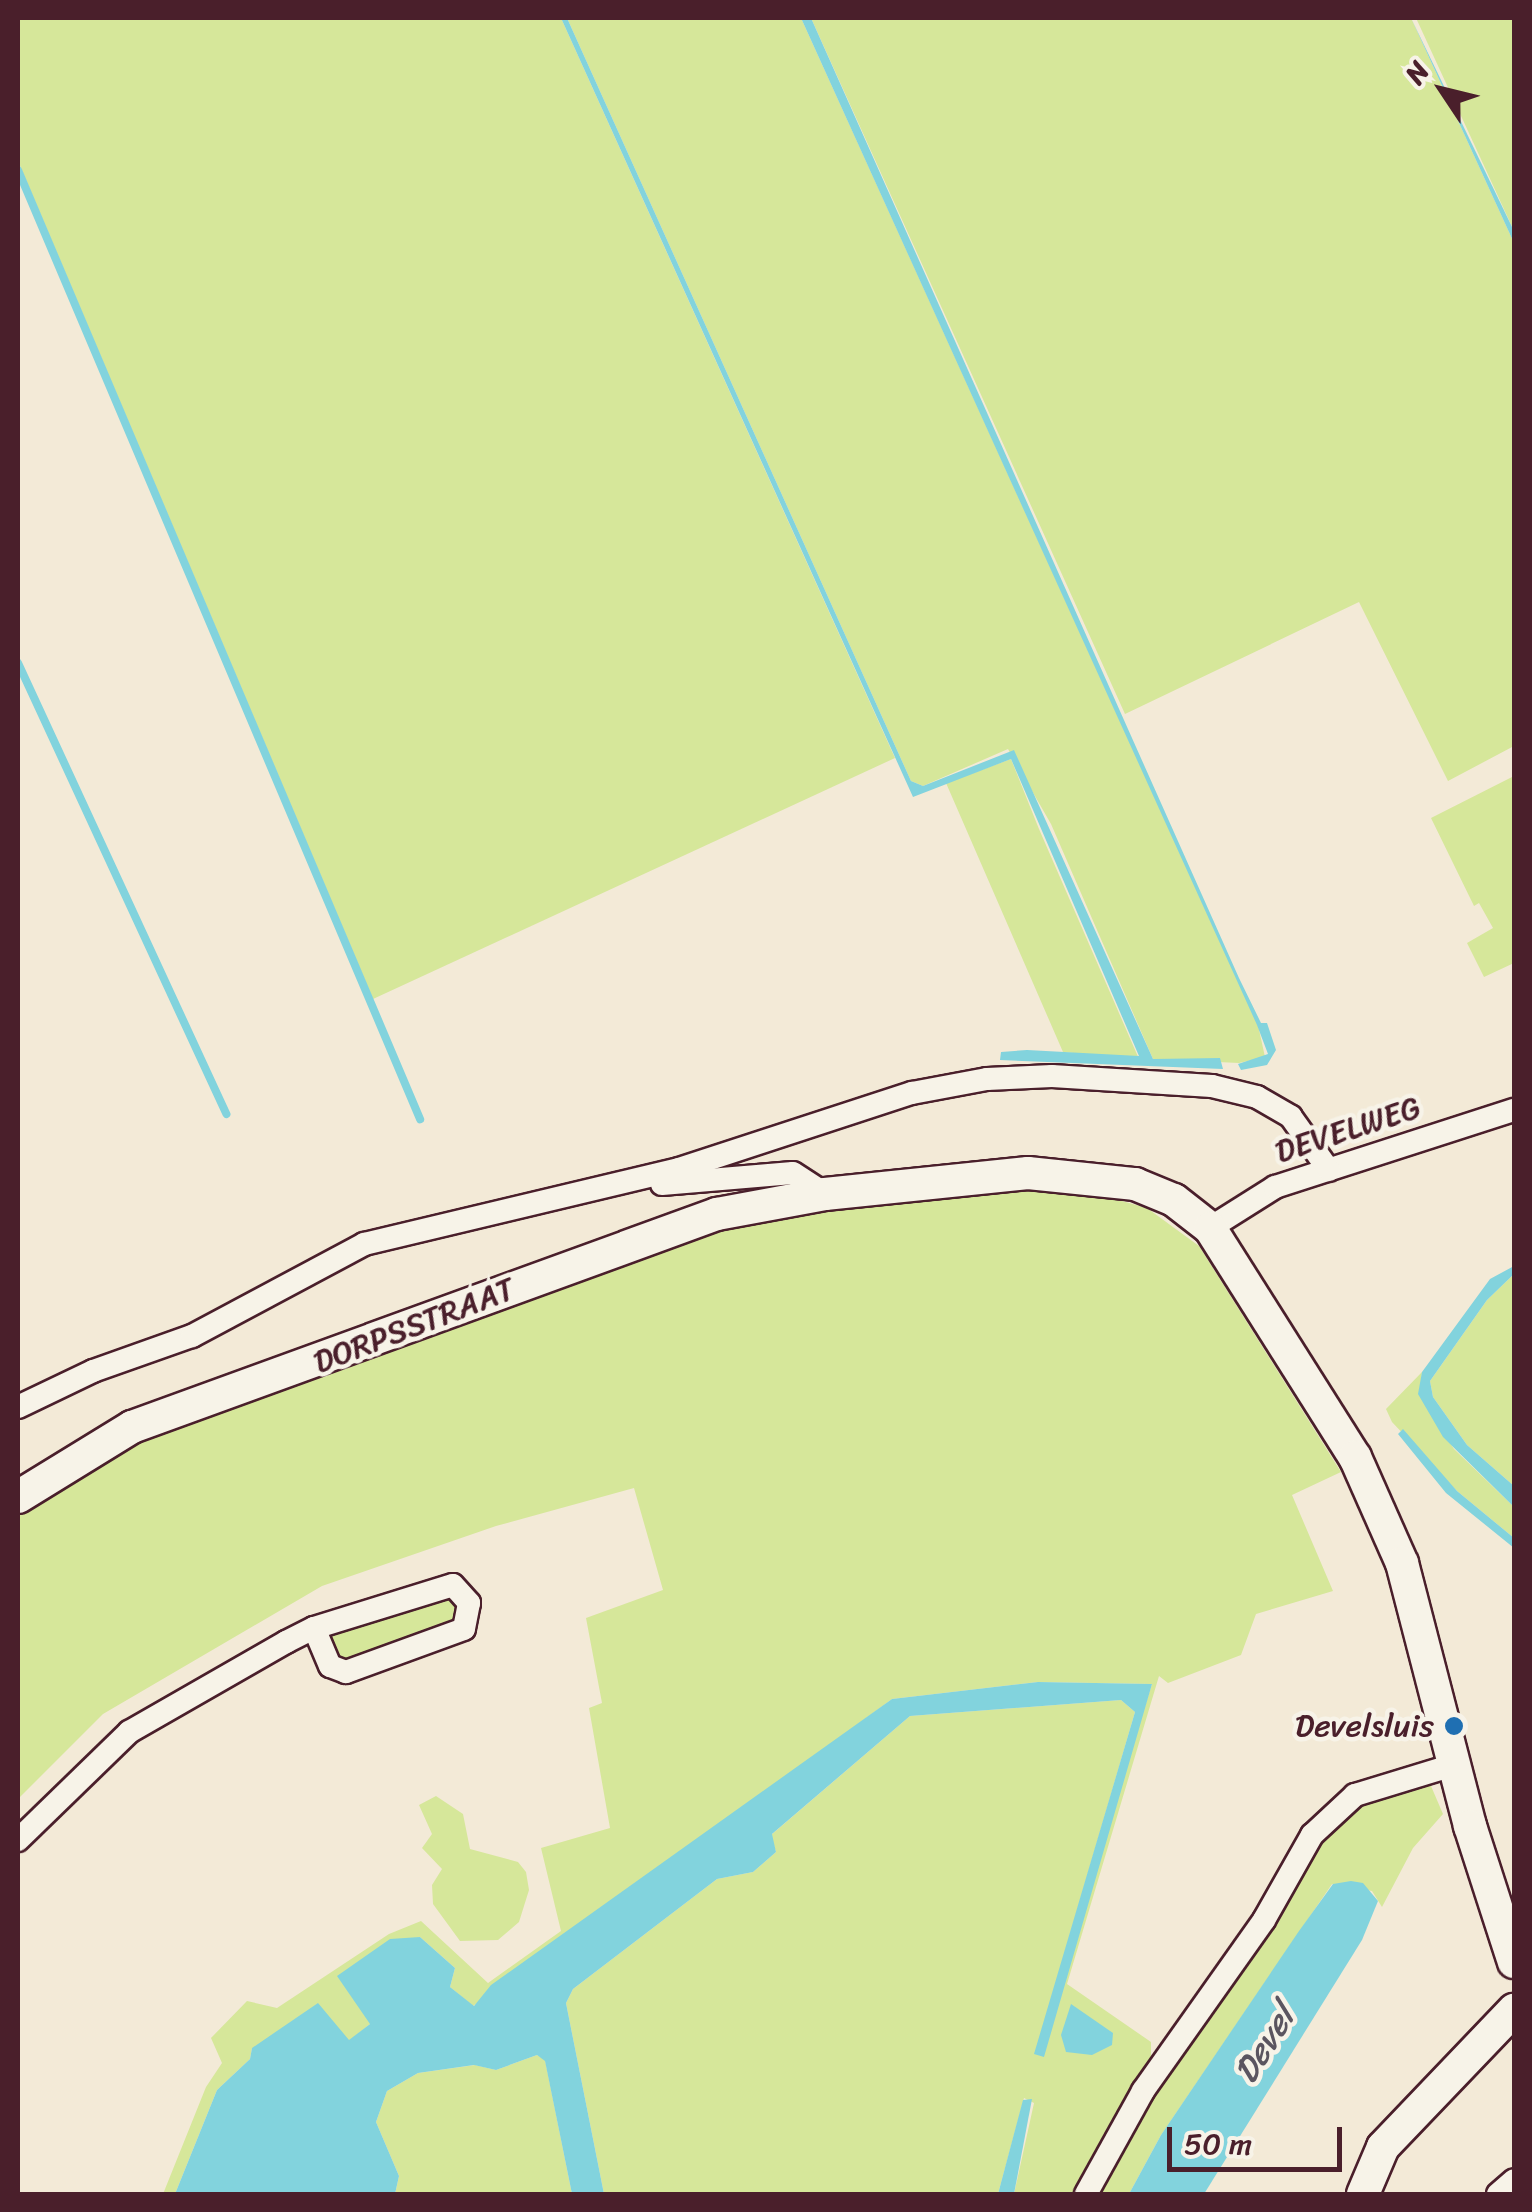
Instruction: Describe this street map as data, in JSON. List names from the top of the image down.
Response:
{
  "streets": {
    "main road": ["DORPSSTRAAT"],
    "street": ["DEVELWEG"]
  },
  "crossings": [
    ["DEVELWEG", "DORPSSTRAAT"]
  ],
  "water": ["Devel"],
  "places": ["Develsluis"],
  "scale_bar": "50 m",
  "north": "top left"
}
